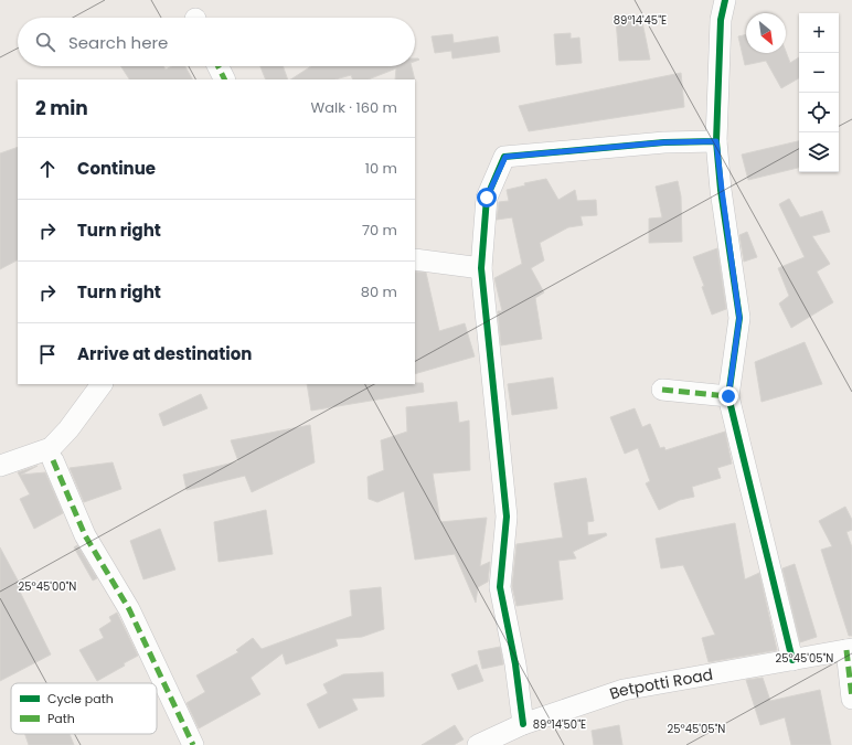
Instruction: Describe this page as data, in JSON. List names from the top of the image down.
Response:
{
  "streets": {
    "street": ["Betpotti Road"]
  },
  "legend": ["Cycle path", "Path"],
  "north": "bottom right",
  "page": {
    "map_buttons": ["+", "−"],
    "search": "Search here",
    "heading": ["2 min", "Walk · 160 m"],
    "list": [
      ["Continue", "10 m"],
      ["Turn right", "70 m"],
      ["Turn right", "80 m"],
      "Arrive at destination"
    ]
  },
  "coordinates": [
    "89°14'45\"E",
    "25°45'00\"N",
    "25°45'05\"N",
    "89°14'50\"E"
  ]
}
